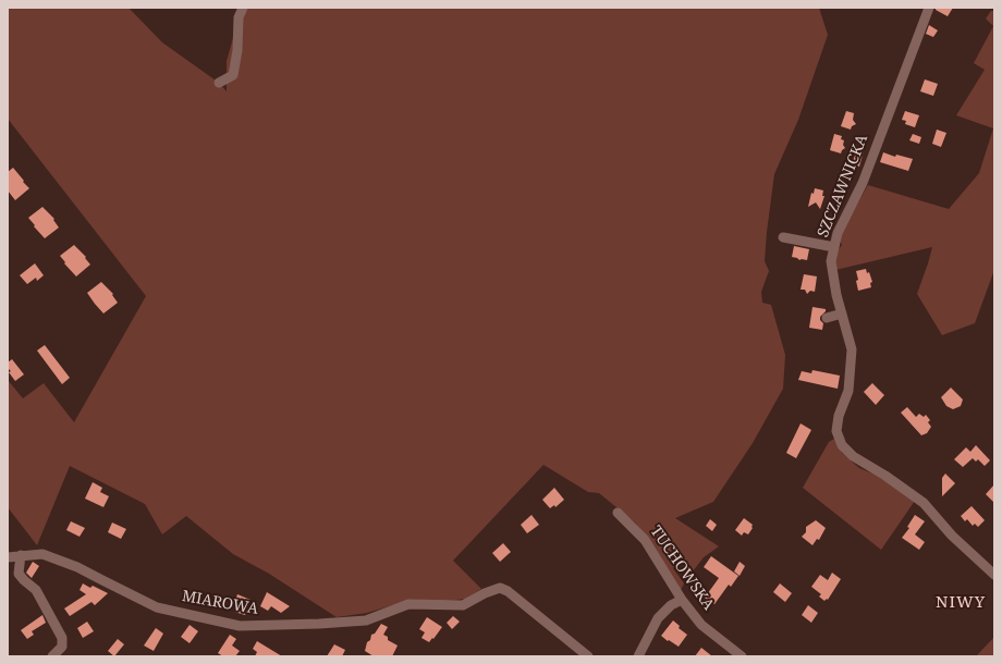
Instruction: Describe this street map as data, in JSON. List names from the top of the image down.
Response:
{
  "streets": {
    "street": ["SZCZAWNICKA", "TUCHOWSKA", "MIAROWA"]
  },
  "districts": ["NIWY"]
}
